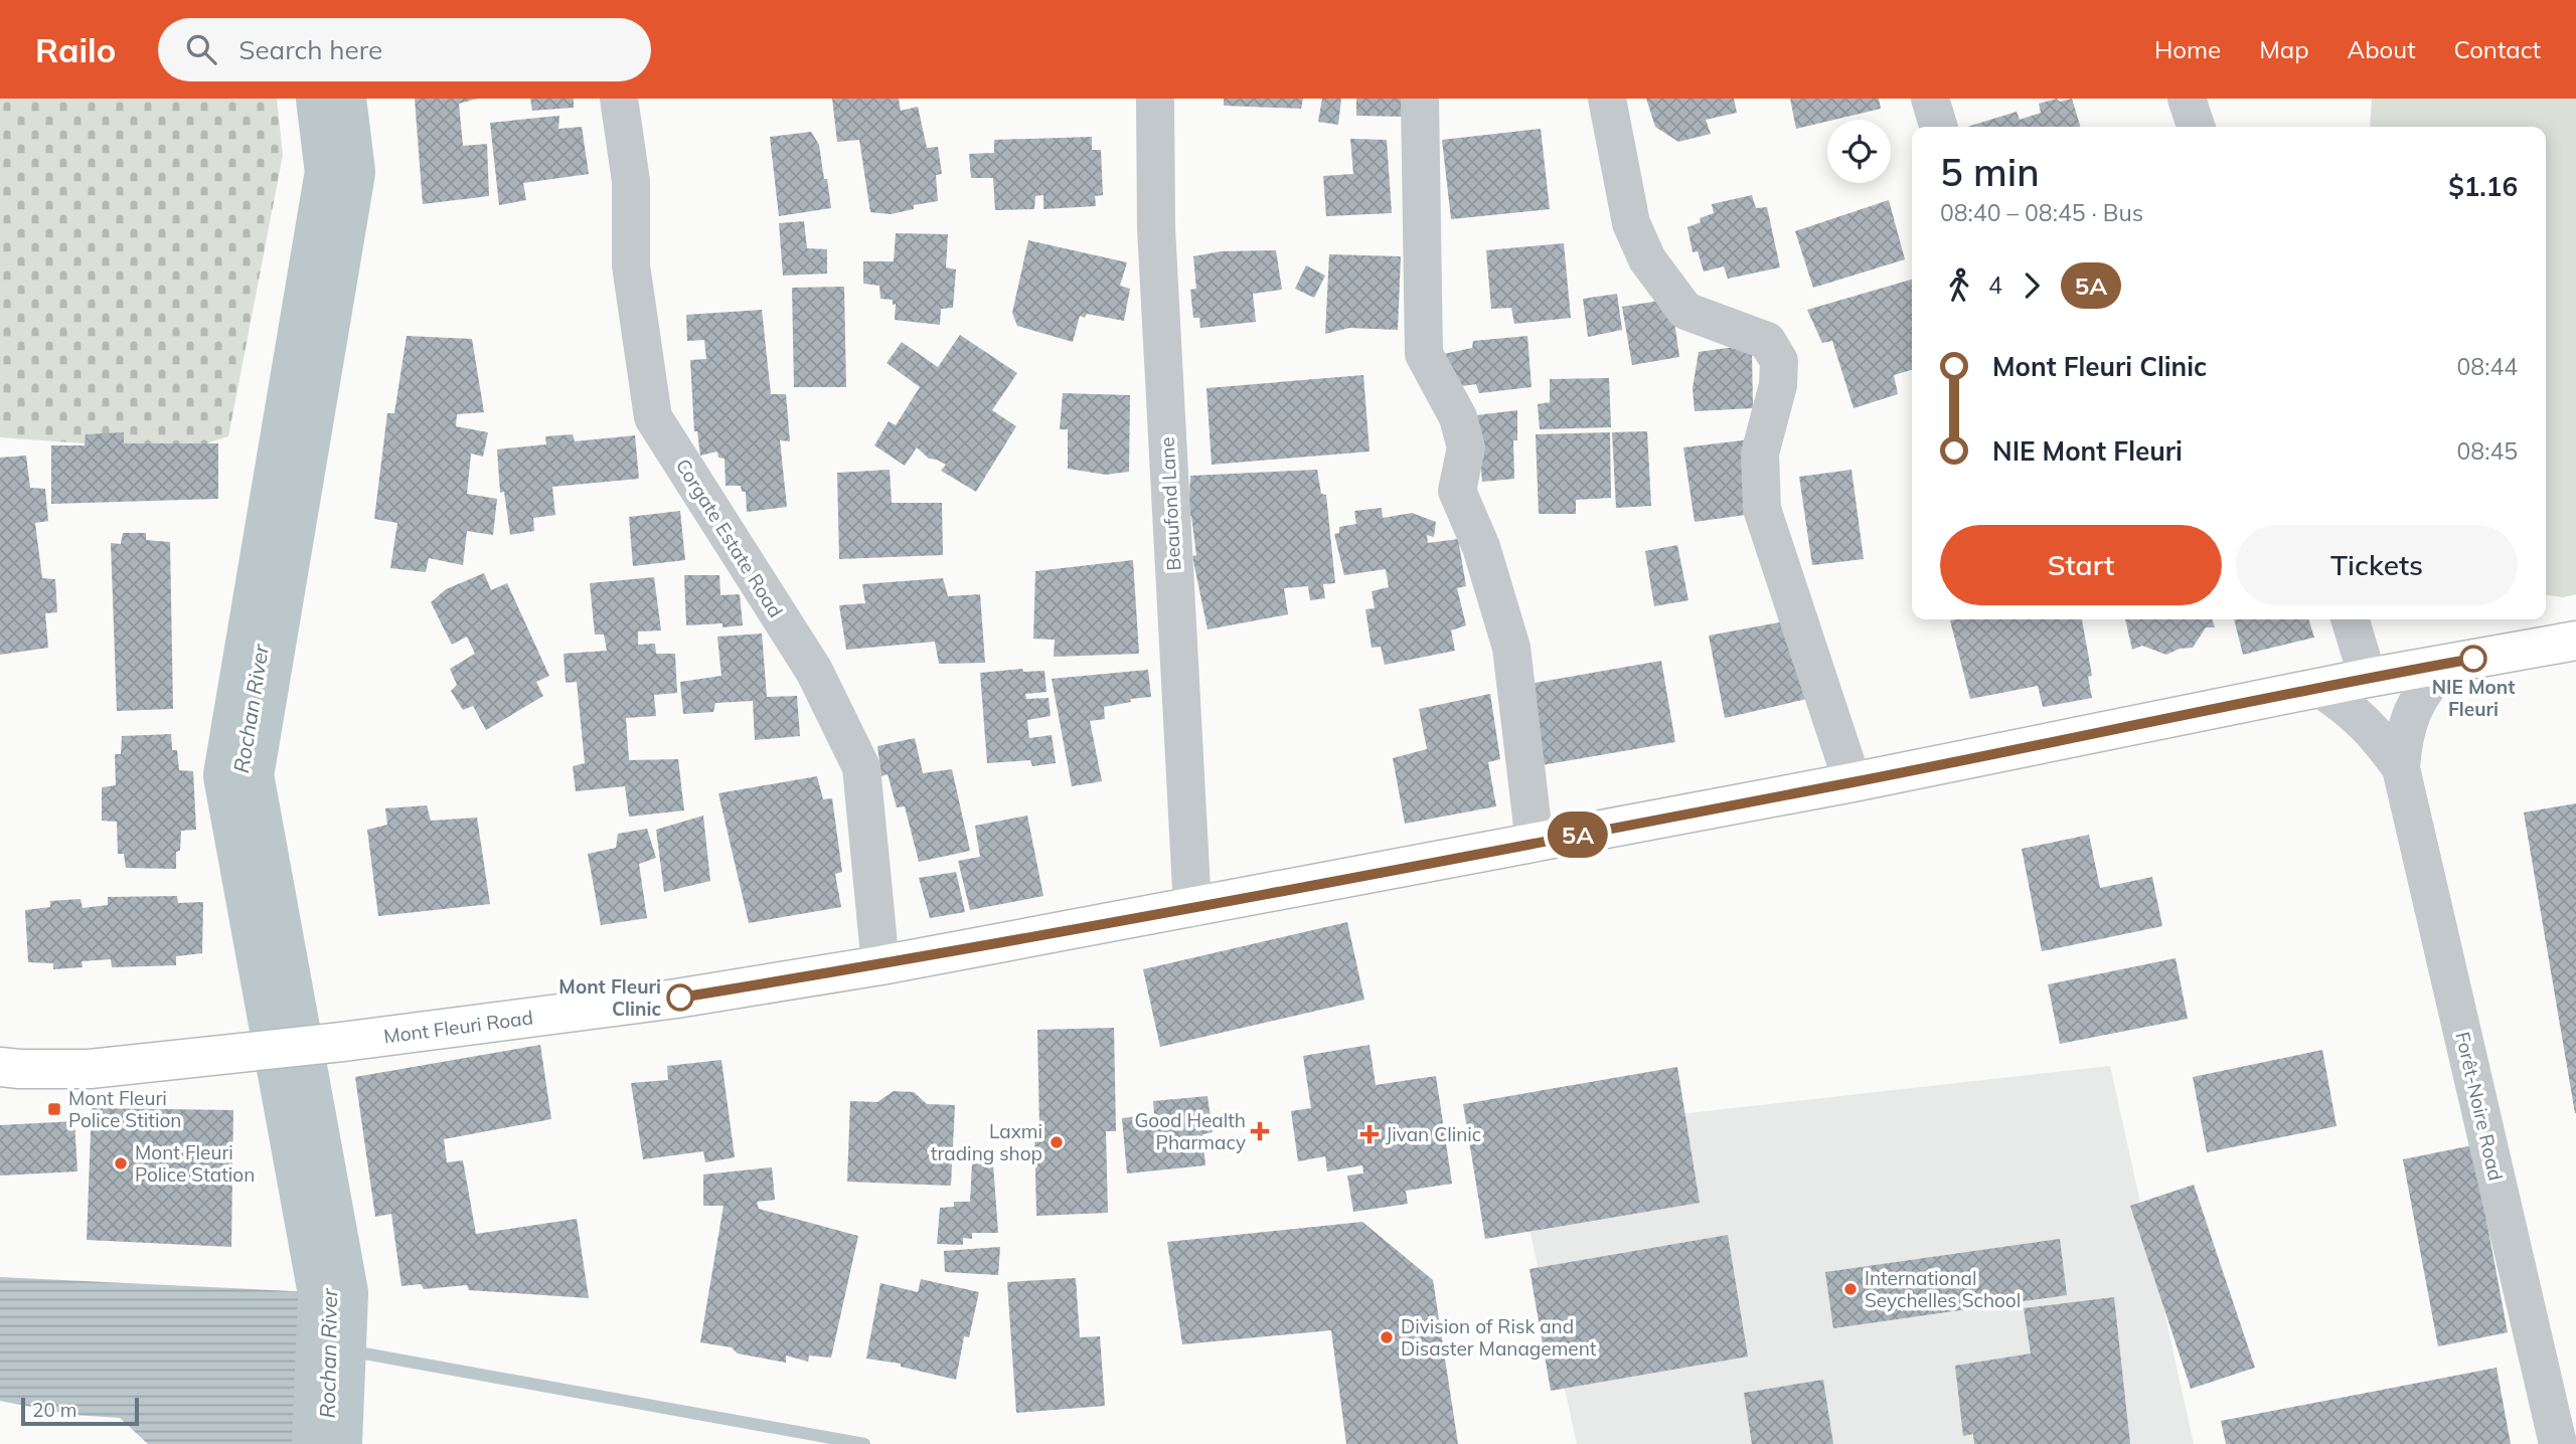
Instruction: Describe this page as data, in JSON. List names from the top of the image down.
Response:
{
  "streets": {
    "main road": ["Mont Fleuri Road"],
    "street": ["Beaufond Lane", "Corgate Estate Road", "Forêt-Noire Road"]
  },
  "crossings": [
    ["Beaufond Lane", "Mont Fleuri Road"],
    ["Corgate Estate Road", "Mont Fleuri Road"],
    ["Mont Fleuri Road", "Forêt-Noire Road"]
  ],
  "water": ["Rochan River"],
  "places": {
    "other": [
      "NIE Mont Fleuri",
      "Mont Fleuri Clinic",
      "Laxmi trading shop",
      "Mont Fleuri Police Station",
      "International Seychelles School",
      "Division of Risk and Disaster Management"
    ],
    "transit": ["Mont Fleuri Police Stition"],
    "health": ["Good Health Pharmacy", "Jivan Clinic"]
  },
  "lines": ["bus line 5A"],
  "scale_bar": "20 m",
  "page": {
    "header": "Railo",
    "search": "Search here",
    "nav": [
      "Home",
      "Map",
      "About",
      "Contact"
    ],
    "on_map": "5A",
    "heading": ["5 min", "08:40 – 08:45 · Bus", "$1.16"],
    "legs": ["4", "5A"],
    "list": [
      {
        "name": "Mont Fleuri Clinic",
        "value": "08:44"
      },
      {
        "name": "NIE Mont Fleuri",
        "value": "08:45"
      }
    ],
    "buttons": ["Start", "Tickets"],
    "scale": "20 m"
  }
}
